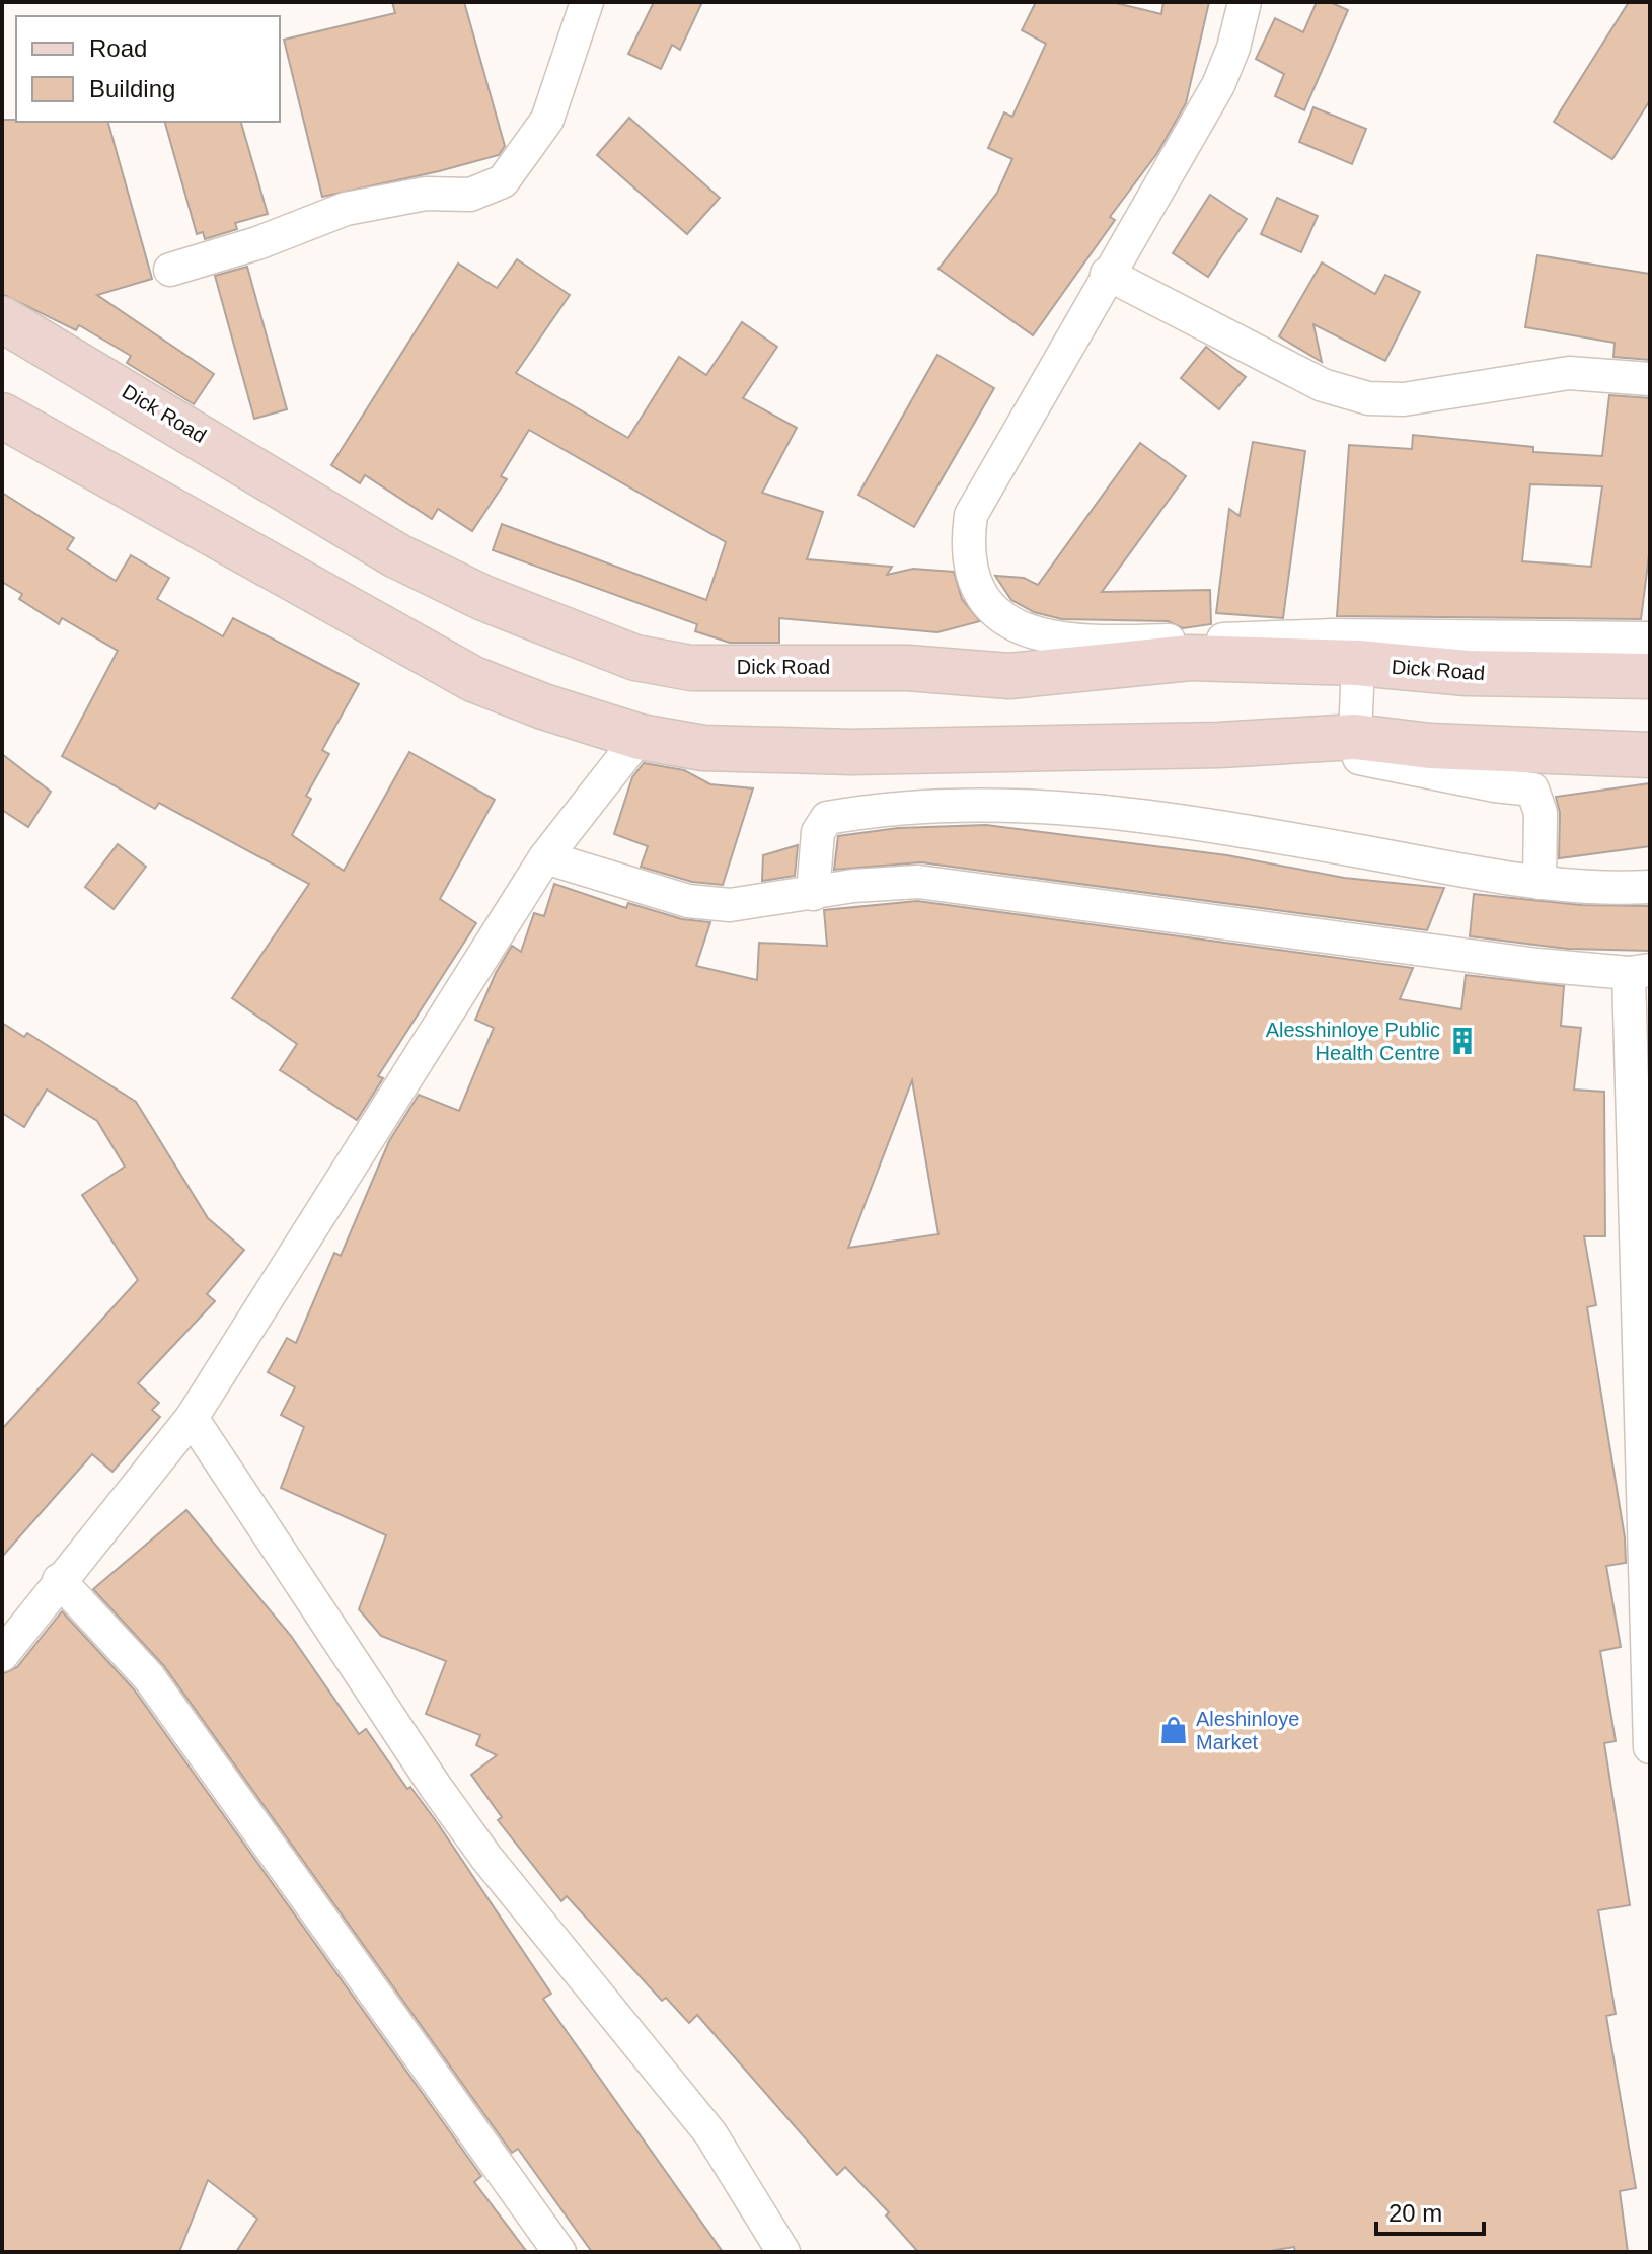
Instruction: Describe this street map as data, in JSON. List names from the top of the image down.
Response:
{
  "streets": {
    "main road": ["Dick Road"]
  },
  "places": {
    "building": ["Alesshinloye Public Health Centre"],
    "shop": ["Aleshinloye Market"]
  },
  "legend": ["Road", "Building"],
  "scale_bar": "20 m"
}
